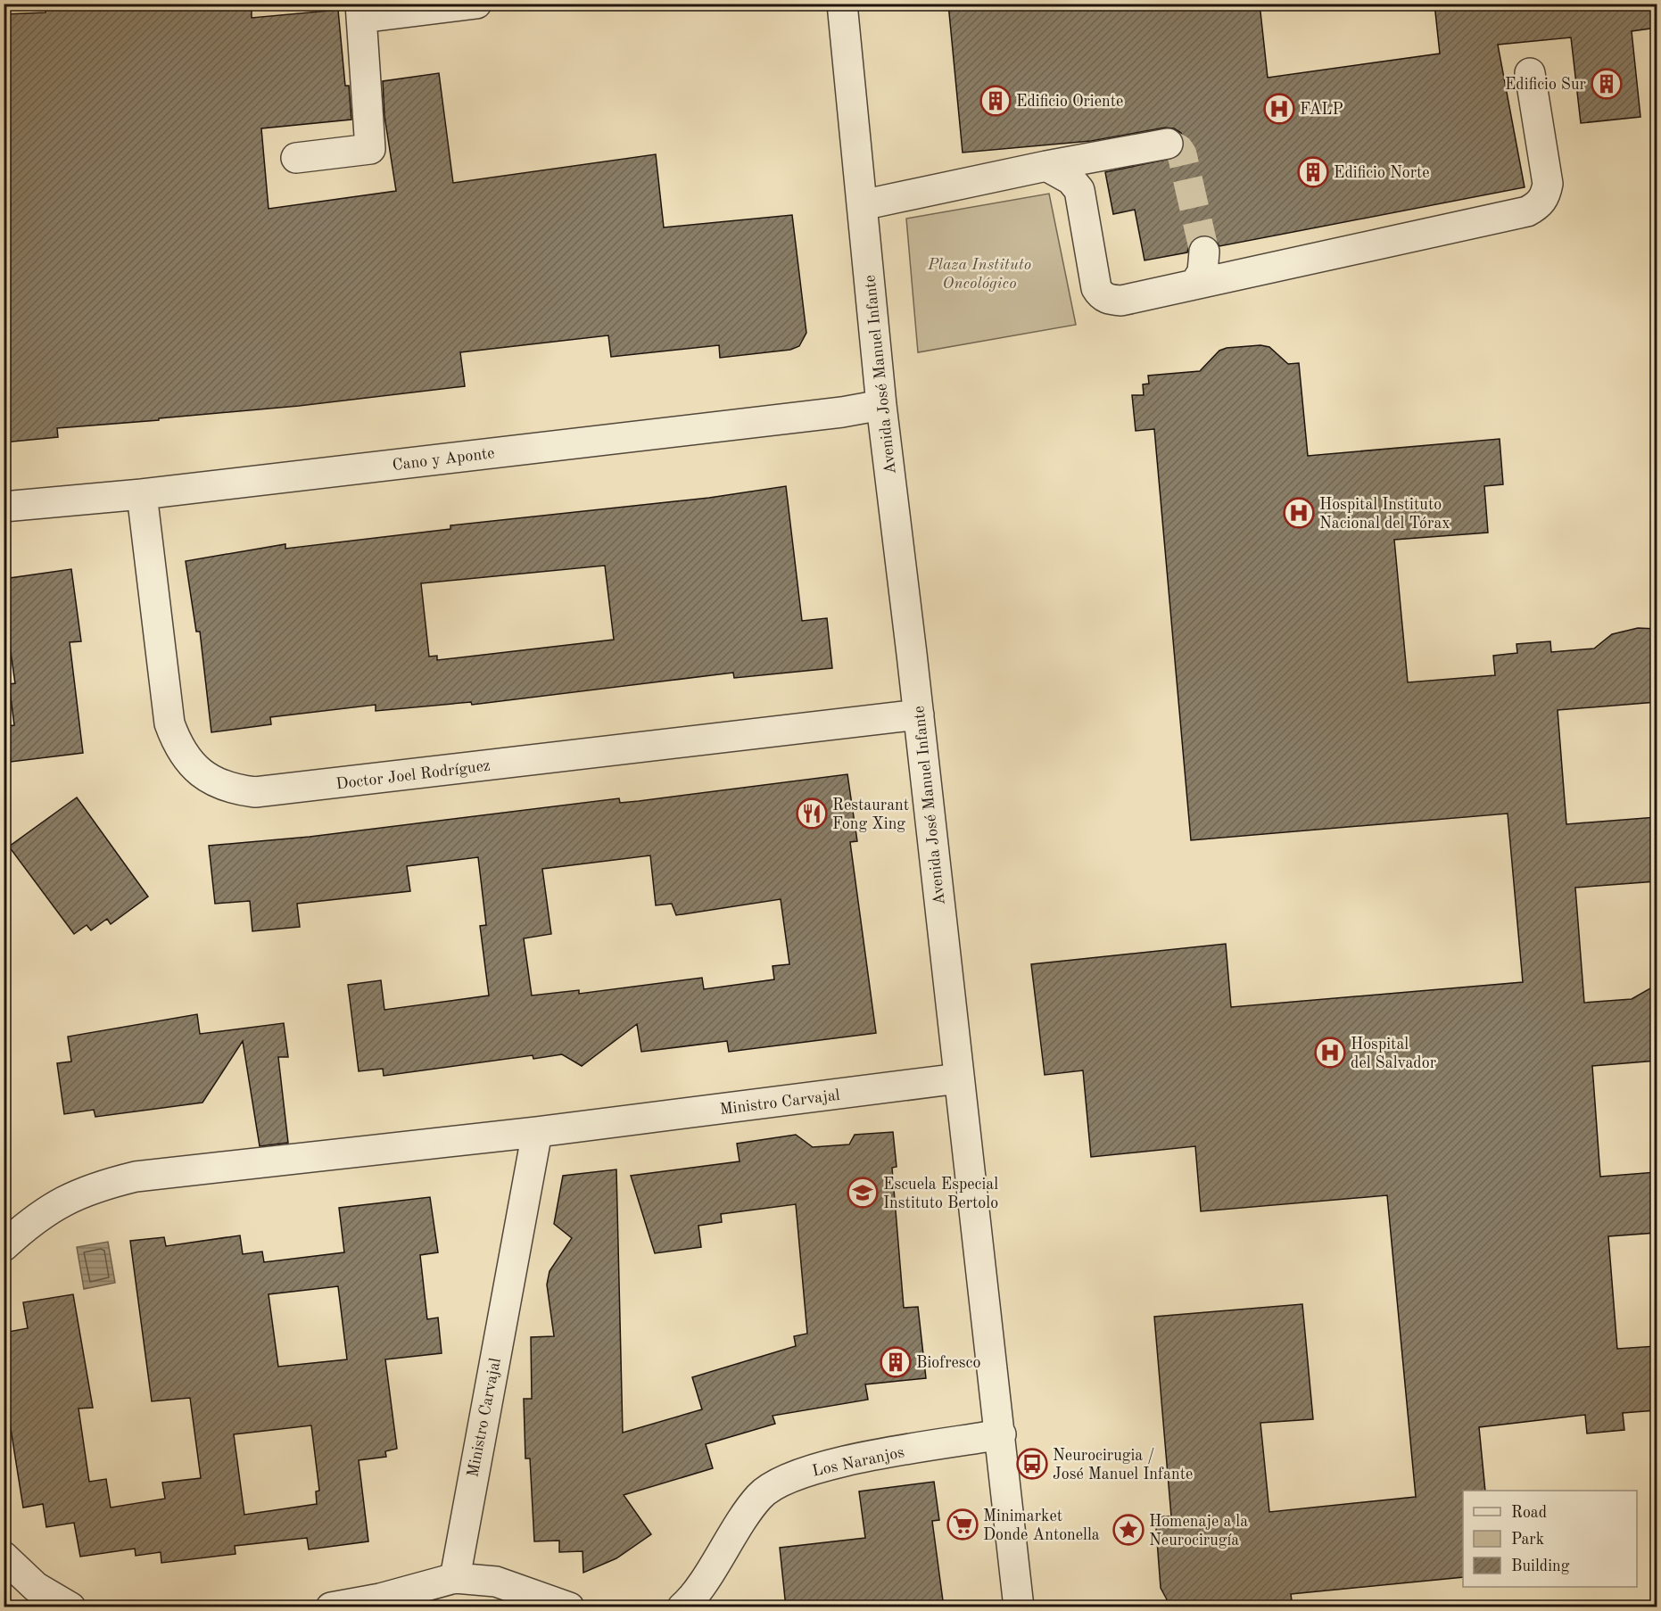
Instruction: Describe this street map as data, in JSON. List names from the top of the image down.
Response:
{
  "streets": {
    "street": [
      "Avenida José Manuel Infante",
      "Cano y Aponte",
      "Doctor Joel Rodríguez",
      "Ministro Carvajal",
      "Los Naranjos"
    ]
  },
  "crossings": [
    ["Avenida José Manuel Infante", "Cano y Aponte"],
    ["Avenida José Manuel Infante", "Doctor Joel Rodríguez"],
    ["Avenida José Manuel Infante", "Ministro Carvajal"],
    ["Avenida José Manuel Infante", "Los Naranjos"],
    ["Cano y Aponte", "Doctor Joel Rodríguez"]
  ],
  "parks": ["Plaza Instituto Oncológico"],
  "places": {
    "building": [
      "Edificio Sur",
      "Edificio Oriente",
      "Edificio Norte",
      "Biofresco"
    ],
    "hospital": ["FALP", "Hospital Instituto Nacional del Tórax", "Hospital del Salvador"],
    "restaurant": ["Restaurant Fong Xing"],
    "school or university": ["Escuela Especial Instituto Bertolo"],
    "bus stop": ["Neurocirugia / José Manuel Infante"],
    "supermarket": ["Minimarket Donde Antonella"],
    "place": ["Homenaje a la Neurocirugía"]
  },
  "legend": ["Road", "Park", "Building"]
}
